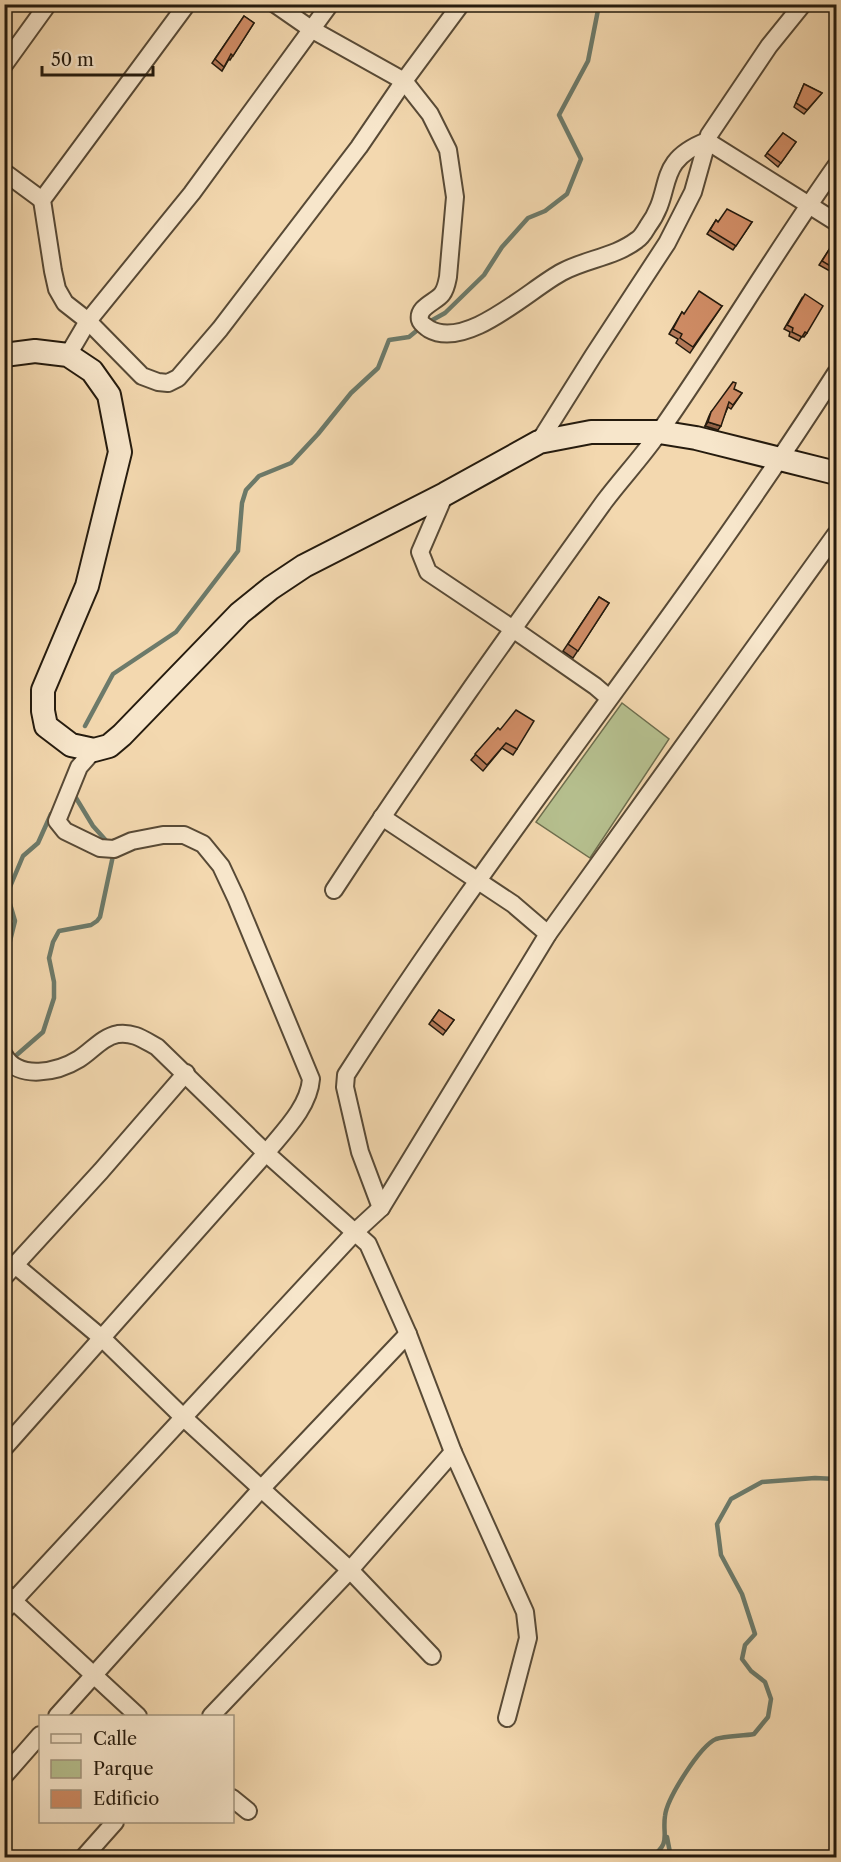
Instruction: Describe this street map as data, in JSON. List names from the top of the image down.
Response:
{
  "legend": ["Calle", "Parque", "Edificio"],
  "scale_bar": "50 m"
}
